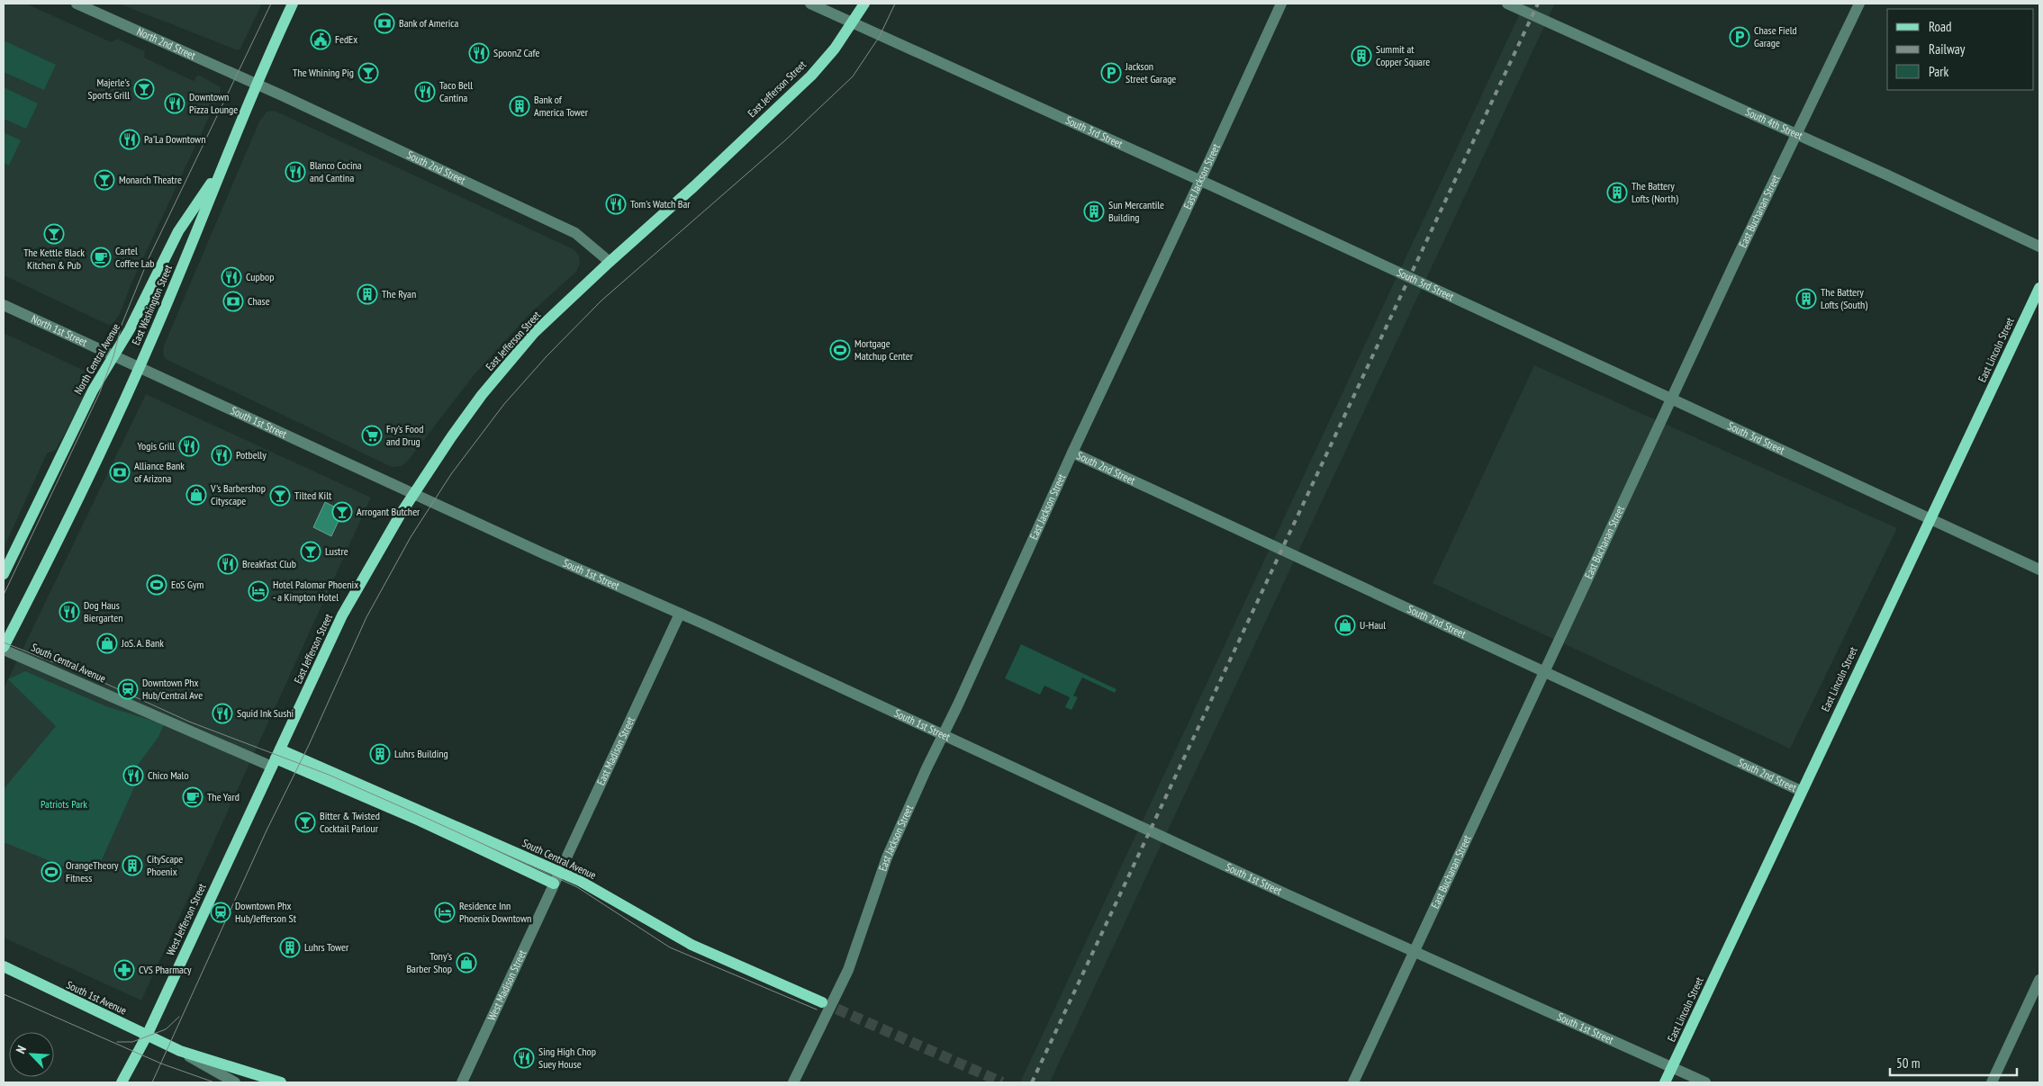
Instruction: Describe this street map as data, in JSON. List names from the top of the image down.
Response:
{
  "streets": {
    "main road": [
      "East Jefferson Street",
      "East Washington Street",
      "East Lincoln Street",
      "North Central Avenue",
      "South Central Avenue",
      "West Jefferson Street",
      "South 1st Avenue"
    ],
    "street": [
      "North 2nd Street",
      "South 4th Street",
      "South 3rd Street",
      "South 2nd Street",
      "East Jackson Street",
      "East Buchanan Street",
      "North 1st Street",
      "South 1st Street",
      "East Madison Street",
      "West Madison Street"
    ]
  },
  "crossings": [
    ["North 2nd Street", "South 2nd Street"],
    ["North 2nd Street", "East Washington Street"],
    ["East Jefferson Street", "South 3rd Street"],
    ["East Jefferson Street", "South 2nd Street"],
    ["East Jefferson Street", "South 1st Street"],
    ["East Jefferson Street", "South Central Avenue"],
    ["East Jefferson Street", "West Jefferson Street"],
    ["South 4th Street", "East Buchanan Street"],
    ["South 3rd Street", "East Jackson Street"],
    ["South 3rd Street", "East Buchanan Street"],
    ["South 3rd Street", "East Lincoln Street"],
    ["South 2nd Street", "East Jackson Street"],
    ["South 2nd Street", "East Buchanan Street"],
    ["South 2nd Street", "East Washington Street"],
    ["South 2nd Street", "East Lincoln Street"],
    ["East Jackson Street", "South 1st Street"],
    ["East Buchanan Street", "South 1st Street"],
    ["East Washington Street", "North 1st Street"],
    ["East Washington Street", "North Central Avenue"],
    ["East Washington Street", "South 1st Street"],
    ["East Washington Street", "South Central Avenue"],
    ["North 1st Street", "North Central Avenue"],
    ["North 1st Street", "South 1st Street"],
    ["East Lincoln Street", "South 1st Street"],
    ["South 1st Street", "East Madison Street"],
    ["South Central Avenue", "East Madison Street"],
    ["South Central Avenue", "West Jefferson Street"],
    ["East Madison Street", "West Madison Street"],
    ["West Jefferson Street", "South 1st Avenue"]
  ],
  "parks": ["Patriots Park"],
  "places": {
    "bank": ["Bank of America", "Chase", "Alliance Bank of Arizona"],
    "parking": ["Chase Field Garage", "Jackson Street Garage"],
    "public building": ["FedEx"],
    "restaurant": [
      "SpoonZ Cafe",
      "Taco Bell Cantina",
      "Downtown Pizza Lounge",
      "Pa'La Downtown",
      "Blanco Cocina and Cantina",
      "Tom's Watch Bar",
      "Cupbop",
      "Yogis Grill",
      "Potbelly",
      "Breakfast Club",
      "Dog Haus Biergarten",
      "Squid Ink Sushi",
      "Chico Malo",
      "Sing High Chop Suey House"
    ],
    "building": [
      "Summit at Copper Square",
      "Bank of America Tower",
      "The Battery Lofts (North)",
      "Sun Mercantile Building",
      "The Ryan",
      "The Battery Lofts (South)",
      "Luhrs Building",
      "CityScape Phoenix",
      "Luhrs Tower"
    ],
    "bar": [
      "The Whining Pig",
      "Majerle's Sports Grill",
      "Monarch Theatre",
      "The Kettle Black Kitchen & Pub",
      "Tilted Kilt",
      "Arrogant Butcher",
      "Lustre",
      "Bitter & Twisted Cocktail Parlour"
    ],
    "cafe": ["Cartel Coffee Lab", "The Yard"],
    "sports": ["Mortgage Matchup Center", "EoS Gym", "OrangeTheory Fitness"],
    "supermarket": ["Fry's Food and Drug"],
    "shop": [
      "V's Barbershop Cityscape",
      "U-Haul",
      "JoS. A. Bank",
      "Tony's Barber Shop"
    ],
    "hotel": ["Hotel Palomar Phoenix - a Kimpton Hotel", "Residence Inn Phoenix Downtown"],
    "station": ["Downtown Phx Hub/Central Ave", "Downtown Phx Hub/Jefferson St"],
    "pharmacy": ["CVS Pharmacy"]
  },
  "legend": ["Road", "Railway", "Park"],
  "scale_bar": "50 m",
  "north": "top left"
}
